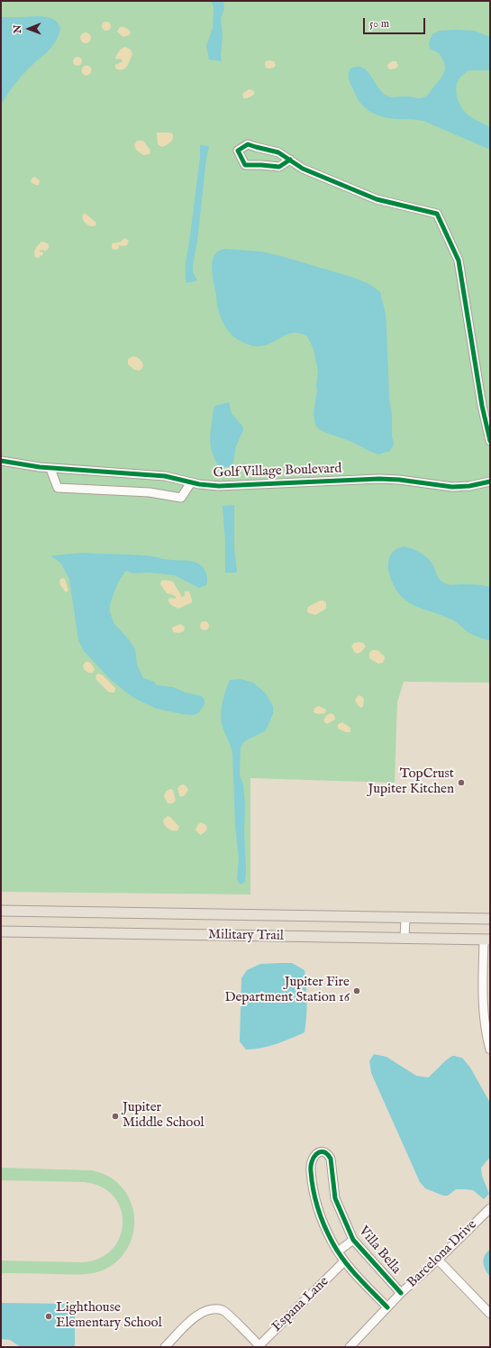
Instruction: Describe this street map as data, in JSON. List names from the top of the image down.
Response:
{
  "streets": {
    "main road": ["Military Trail"],
    "street": [
      "Golf Village Boulevard",
      "Villa Bella",
      "Barcelona Drive",
      "Espana Lane"
    ]
  },
  "crossings": [
    ["Villa Bella", "Barcelona Drive"],
    ["Villa Bella", "Espana Lane"]
  ],
  "places": [
    "TopCrust Jupiter Kitchen",
    "Jupiter Fire Department Station 16",
    "Jupiter Middle School",
    "Lighthouse Elementary School"
  ],
  "scale_bar": "50 m",
  "north": "left"
}
